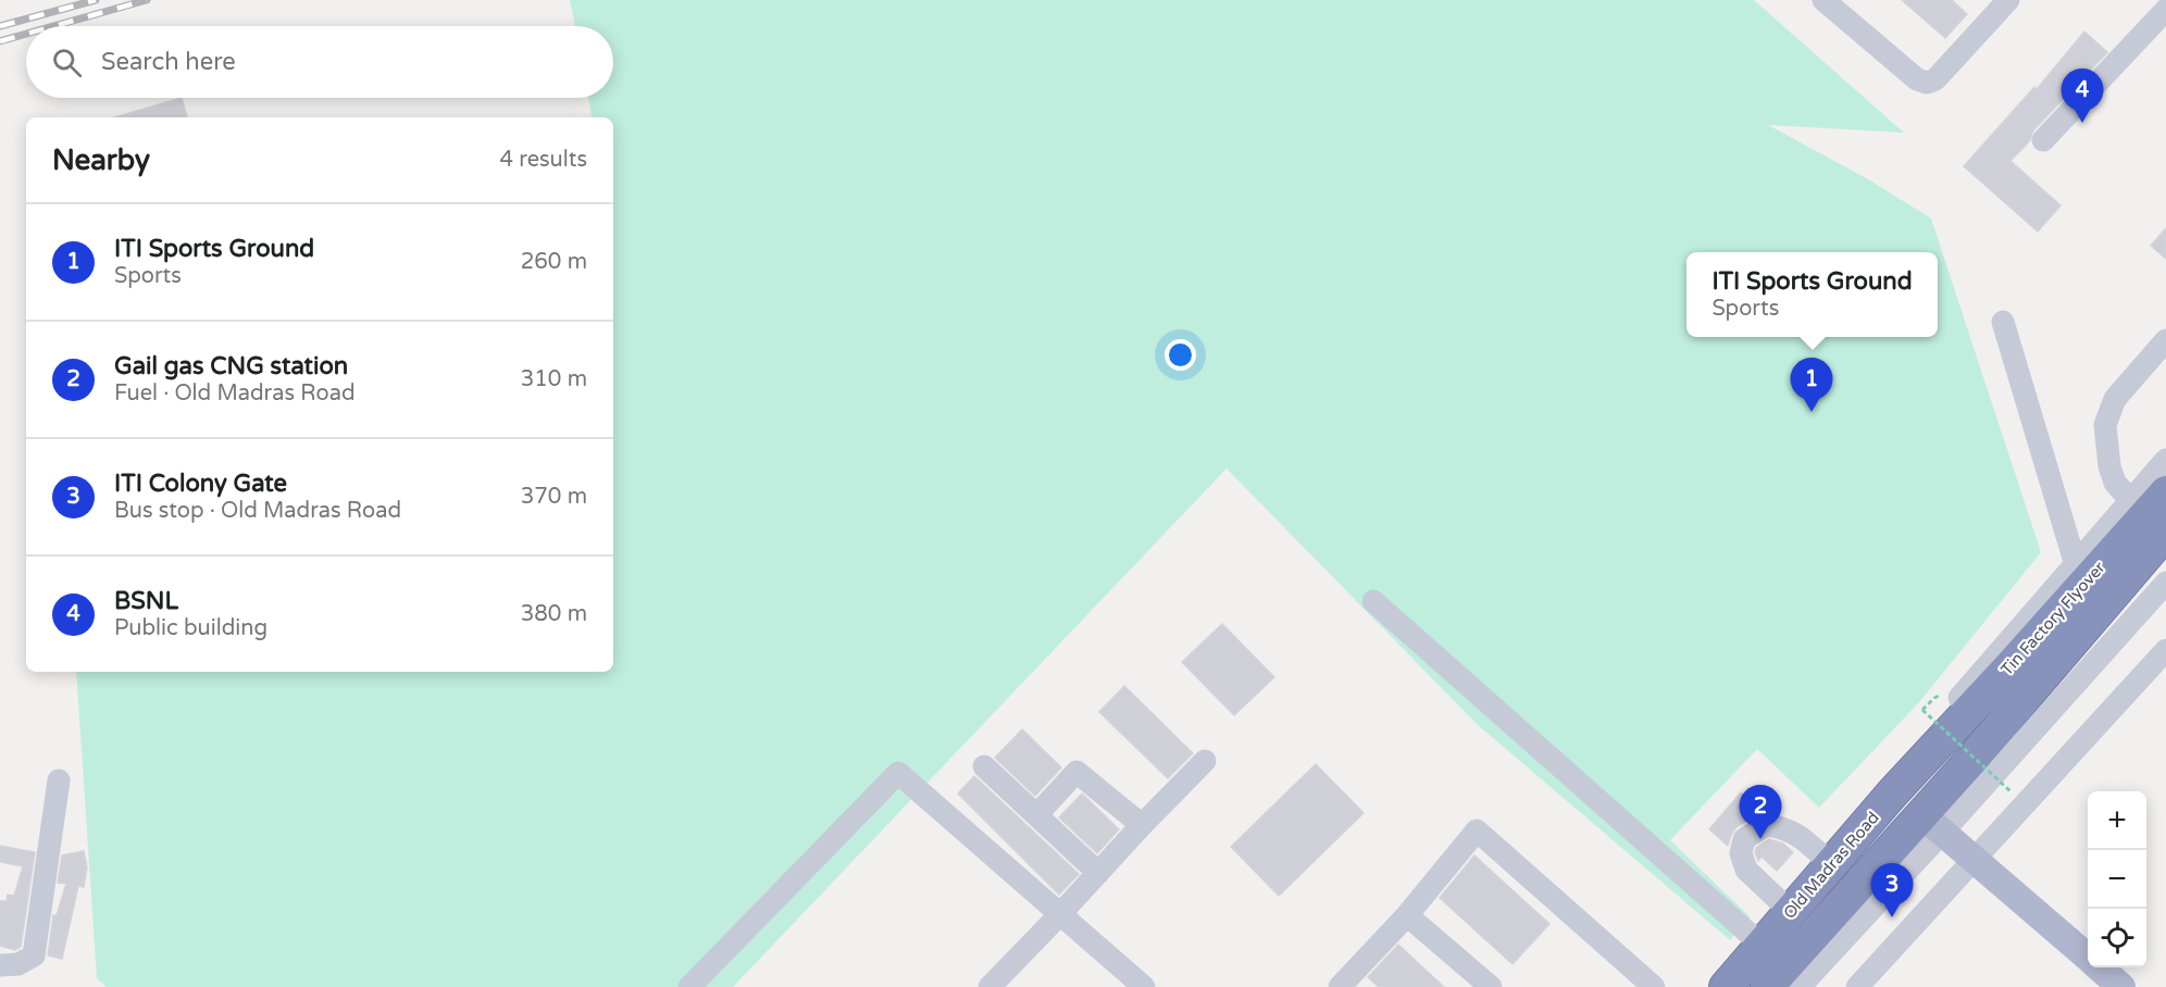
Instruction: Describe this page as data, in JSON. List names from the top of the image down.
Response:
{
  "streets": {
    "highway": ["Tin Factory Flyover", "Old Madras Road"]
  },
  "crossings": [
    ["Tin Factory Flyover", "Old Madras Road"]
  ],
  "page": {
    "search": "Search here",
    "pins": [
      "4",
      "1",
      "2",
      "3"
    ],
    "heading": ["Nearby", "4 results"],
    "list": [
      {
        "mark": "1",
        "name": "ITI Sports Ground",
        "note": "Sports",
        "value": "260 m"
      },
      {
        "mark": "2",
        "name": "Gail gas CNG station",
        "note": "Fuel · Old Madras Road",
        "value": "310 m"
      },
      {
        "mark": "3",
        "name": "ITI Colony Gate",
        "note": "Bus stop · Old Madras Road",
        "value": "370 m"
      },
      {
        "mark": "4",
        "name": "BSNL",
        "note": "Public building",
        "value": "380 m"
      }
    ],
    "popup": ["ITI Sports Ground", "Sports"],
    "map_buttons": ["+", "−"]
  }
}
